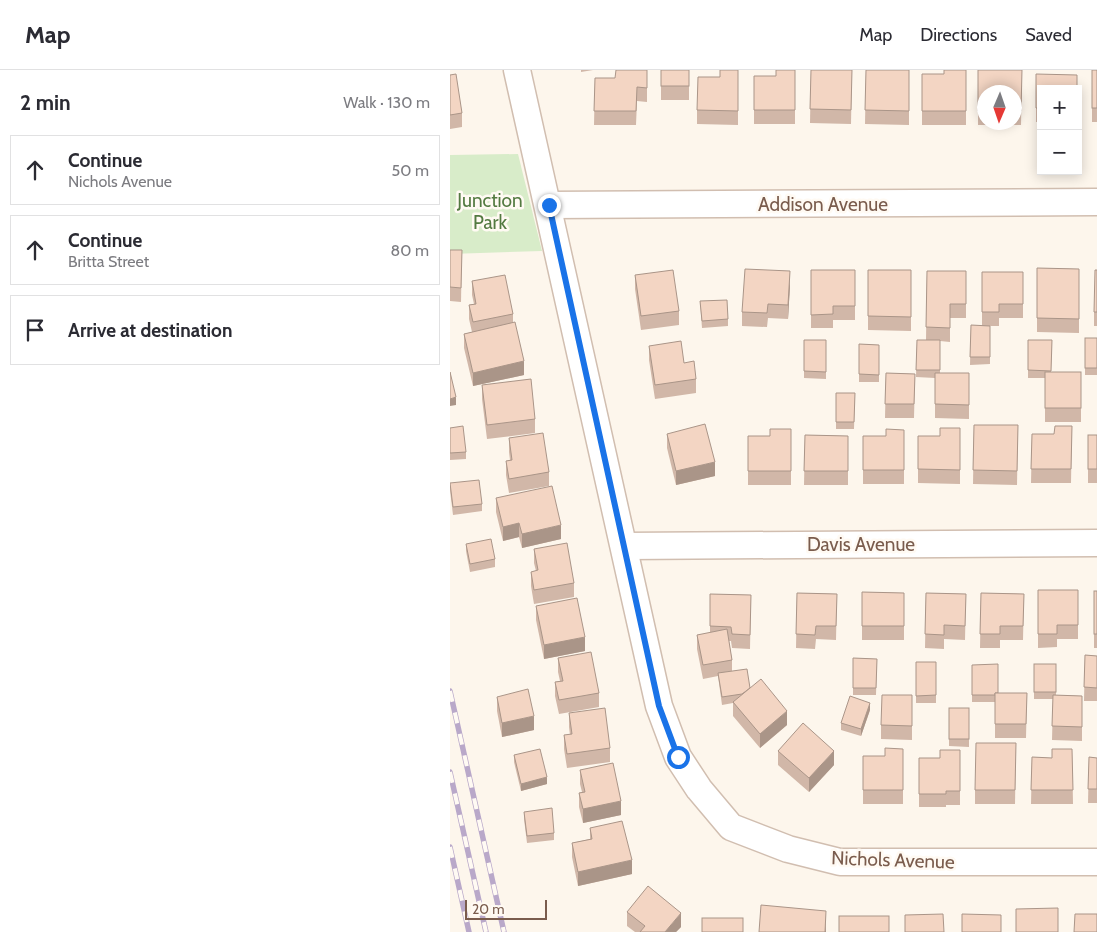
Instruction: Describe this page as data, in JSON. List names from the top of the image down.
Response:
{
  "streets": {
    "street": ["Addison Avenue", "Davis Avenue", "Nichols Avenue"]
  },
  "crossings": [
    ["Addison Avenue", "Nichols Avenue"],
    ["Davis Avenue", "Nichols Avenue"]
  ],
  "parks": ["Junction Park"],
  "scale_bar": "20 m",
  "north": "bottom",
  "page": {
    "header": "Map",
    "nav": ["Map", "Directions", "Saved"],
    "heading": ["2 min", "Walk · 130 m"],
    "map_buttons": ["+", "−"],
    "list": [
      ["Continue", "Nichols Avenue", "50 m"],
      ["Continue", "Britta Street", "80 m"],
      "Arrive at destination"
    ],
    "scale": "20 m"
  }
}
